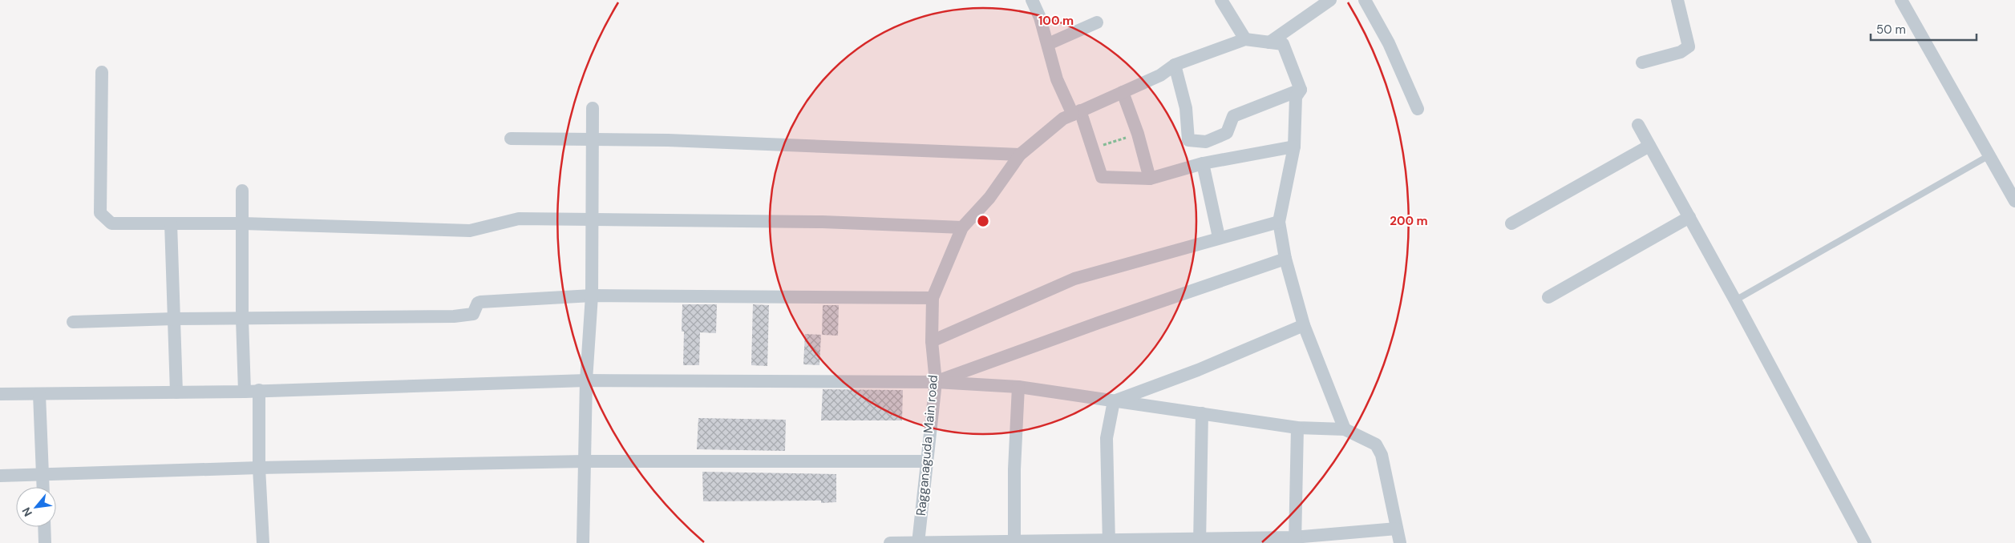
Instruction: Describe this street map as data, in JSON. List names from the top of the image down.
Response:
{
  "streets": {
    "street": ["Ragganaguda Main road"]
  },
  "scale_bar": "50 m",
  "north": "bottom left",
  "rings": ["100 m", "200 m"]
}
